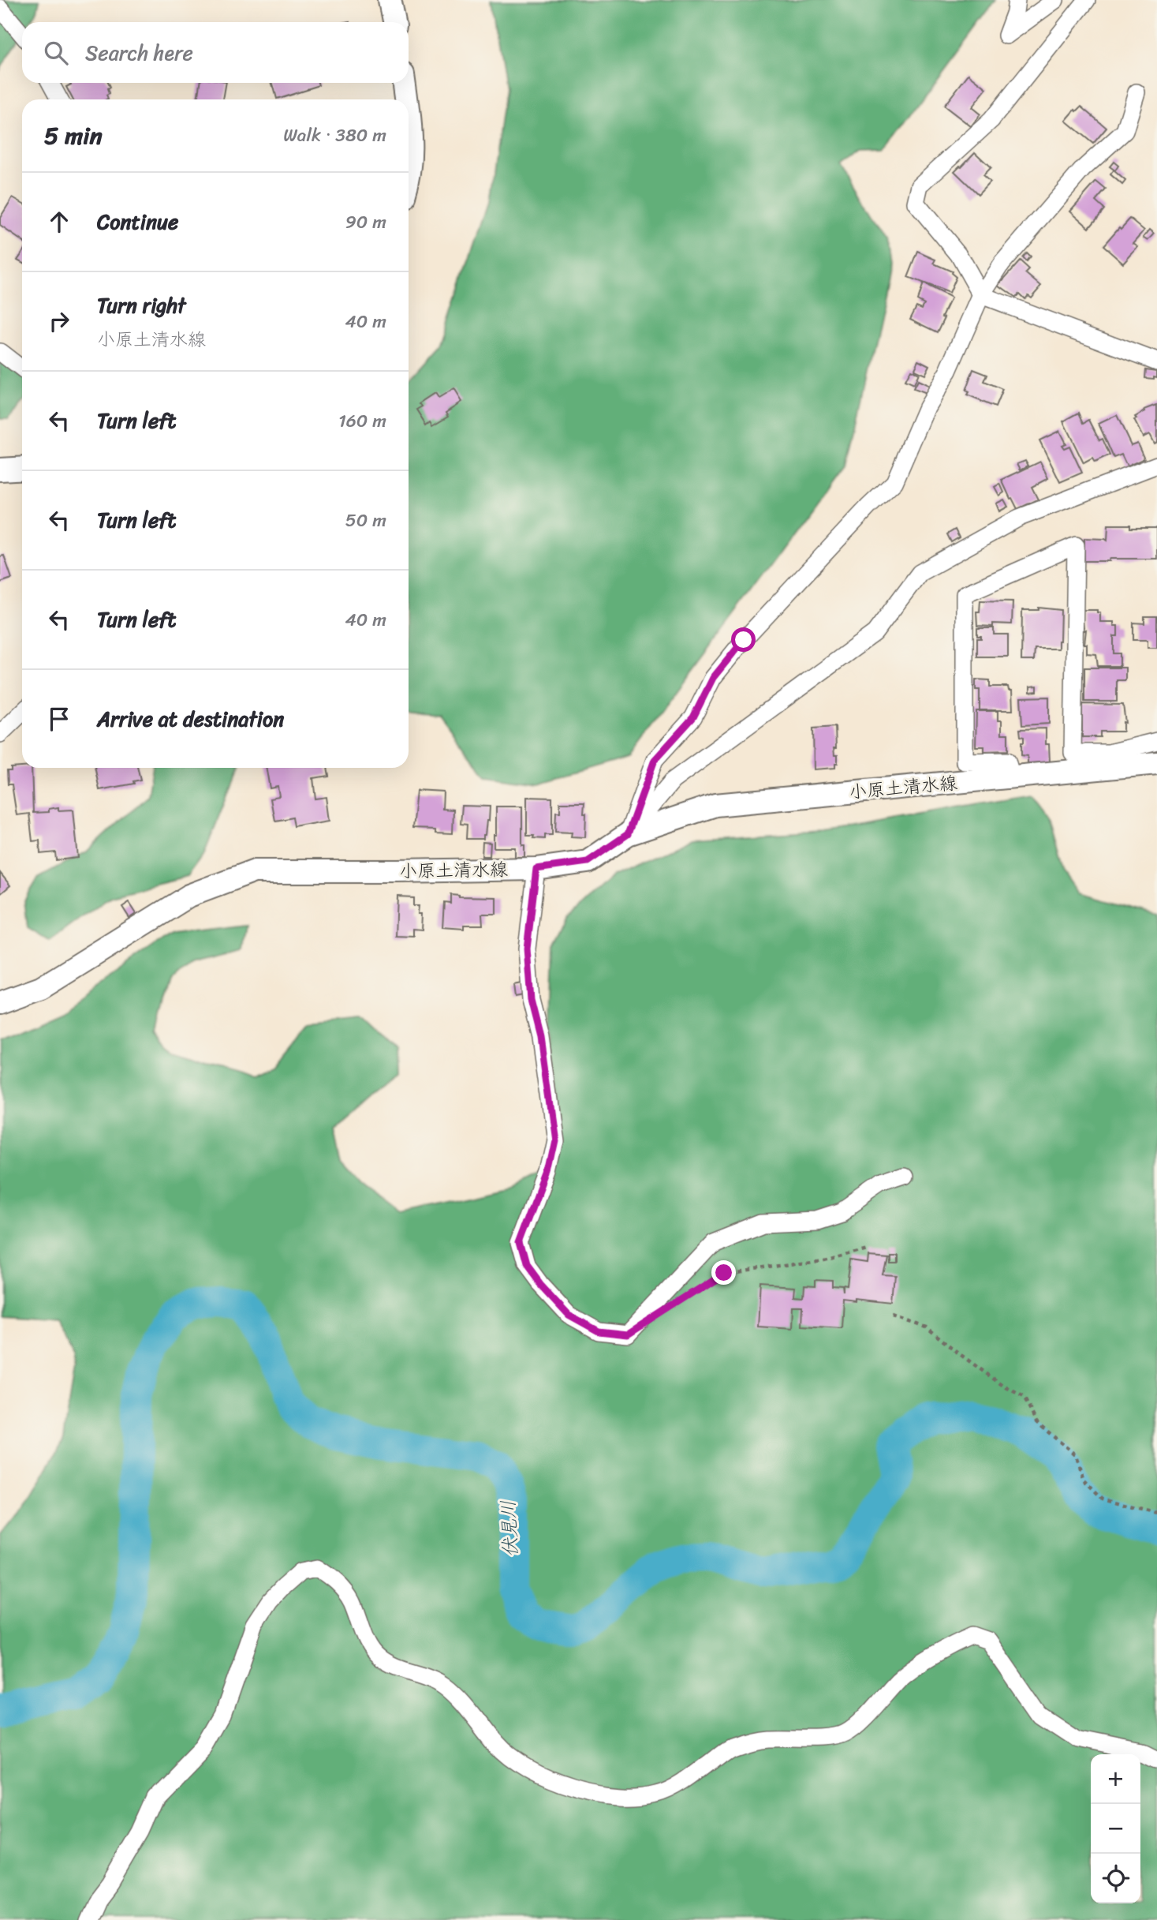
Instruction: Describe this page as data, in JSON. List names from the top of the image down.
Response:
{
  "streets": {
    "main road": ["小原土清水線"]
  },
  "water": ["伏見川"],
  "page": {
    "search": "Search here",
    "heading": ["5 min", "Walk · 380 m"],
    "list": [
      ["Continue", "90 m"],
      ["Turn right", "小原土清水線", "40 m"],
      ["Turn left", "160 m"],
      ["Turn left", "50 m"],
      ["Turn left", "40 m"],
      "Arrive at destination"
    ],
    "map_buttons": ["+", "−"]
  }
}
